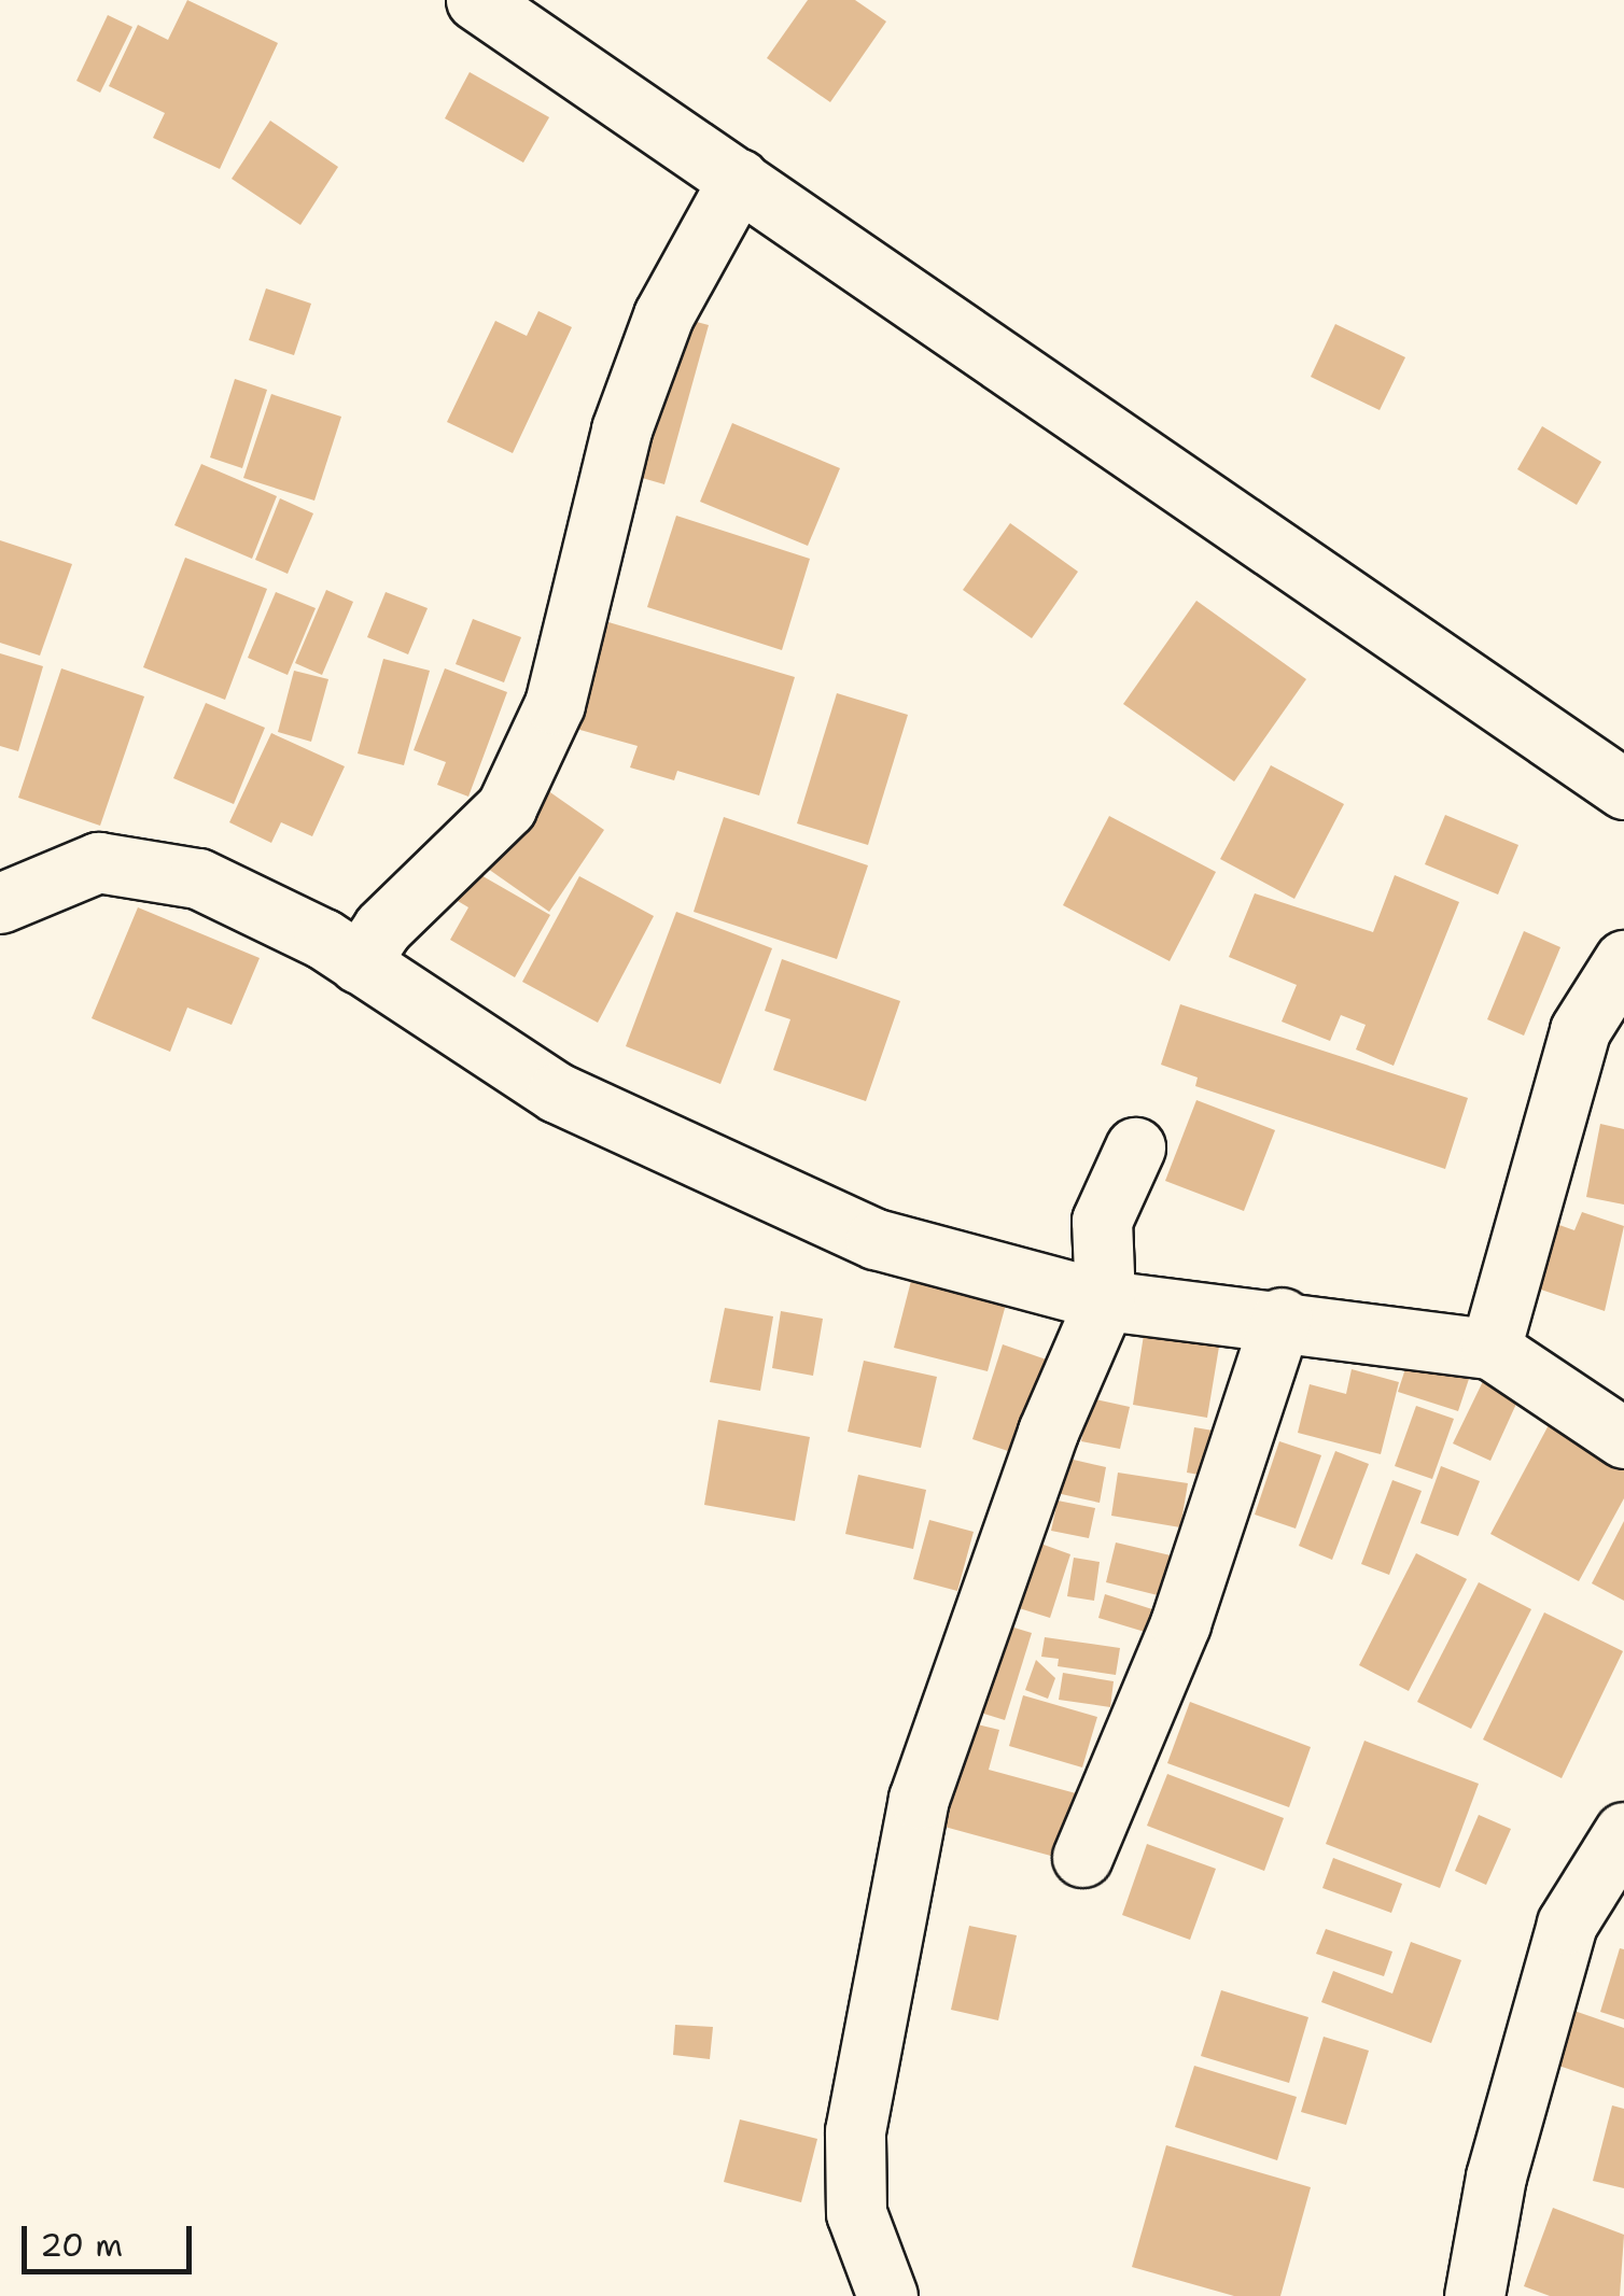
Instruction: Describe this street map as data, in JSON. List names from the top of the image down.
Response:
{
  "scale_bar": "20 m"
}
